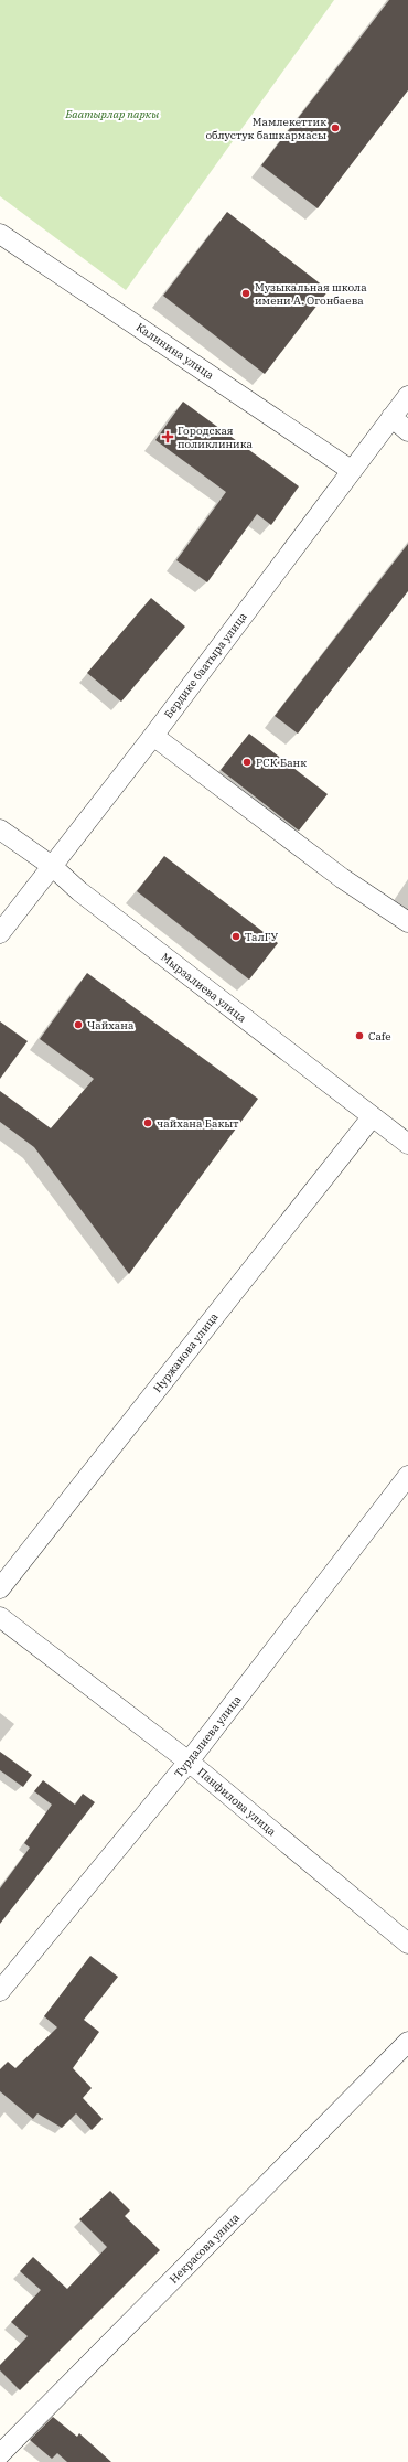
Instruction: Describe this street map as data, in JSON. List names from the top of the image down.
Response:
{
  "streets": {
    "street": [
      "Калинина улица",
      "Бердике баатыра улица",
      "Мырзалиева улица",
      "Нуржанова улица",
      "Турдалиева улица",
      "Панфилова улица",
      "Некрасова улица"
    ]
  },
  "crossings": [
    ["Калинина улица", "Бердике баатыра улица"],
    ["Бердике баатыра улица", "Мырзалиева улица"],
    ["Мырзалиева улица", "Нуржанова улица"],
    ["Турдалиева улица", "Панфилова улица"]
  ],
  "parks": ["Баатырлар паркы"],
  "places": {
    "other": [
      "Мамлекеттик облустук башкармасы",
      "Музыкальная школа имени А. Огонбаева",
      "РСК Банк",
      "ТалГУ",
      "Чайхана",
      "Cafe",
      "чайхана Бакыт"
    ],
    "health": ["Городская поликлиника"]
  }
}
